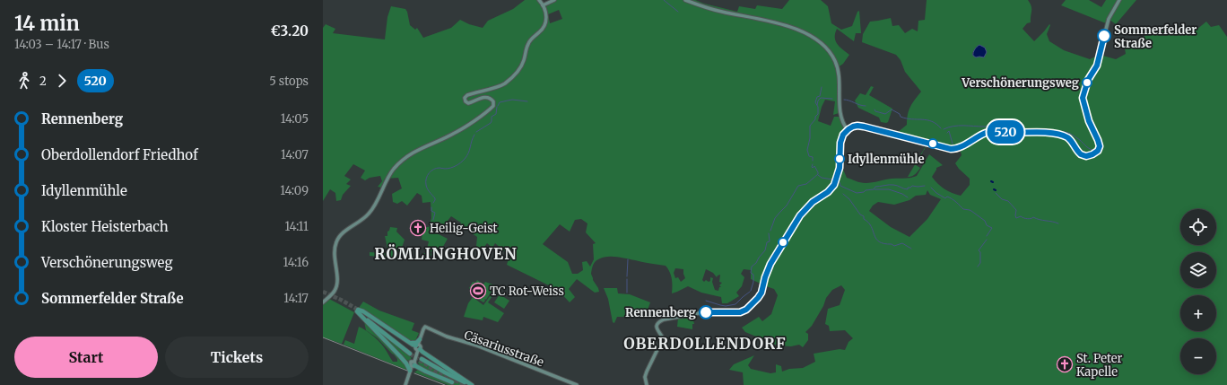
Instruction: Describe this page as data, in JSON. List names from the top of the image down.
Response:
{
  "streets": {
    "main road": ["Cäsariusstraße"]
  },
  "districts": ["RÖMLINGHOVEN", "OBERDOLLENDORF"],
  "places": {
    "other": [
      "Sommerfelder Straße",
      "Verschönerungsweg",
      "Idyllenmühle",
      "Rennenberg"
    ],
    "church": ["Heilig-Geist", "St. Peter Kapelle"],
    "sports": ["TC Rot-Weiss"]
  },
  "lines": ["bus line 520"],
  "page": {
    "heading": ["14 min", "14:03 – 14:17 · Bus", "€3.20"],
    "on_map": "520",
    "legs": ["2", "520", "5 stops"],
    "list": [
      {
        "name": "Rennenberg",
        "value": "14:05"
      },
      {
        "name": "Oberdollendorf Friedhof",
        "value": "14:07"
      },
      {
        "name": "Idyllenmühle",
        "value": "14:09"
      },
      {
        "name": "Kloster Heisterbach",
        "value": "14:11"
      },
      {
        "name": "Verschönerungsweg",
        "value": "14:16"
      },
      {
        "name": "Sommerfelder Straße",
        "value": "14:17"
      }
    ],
    "map_buttons": ["+", "−"],
    "buttons": ["Start", "Tickets"]
  }
}
